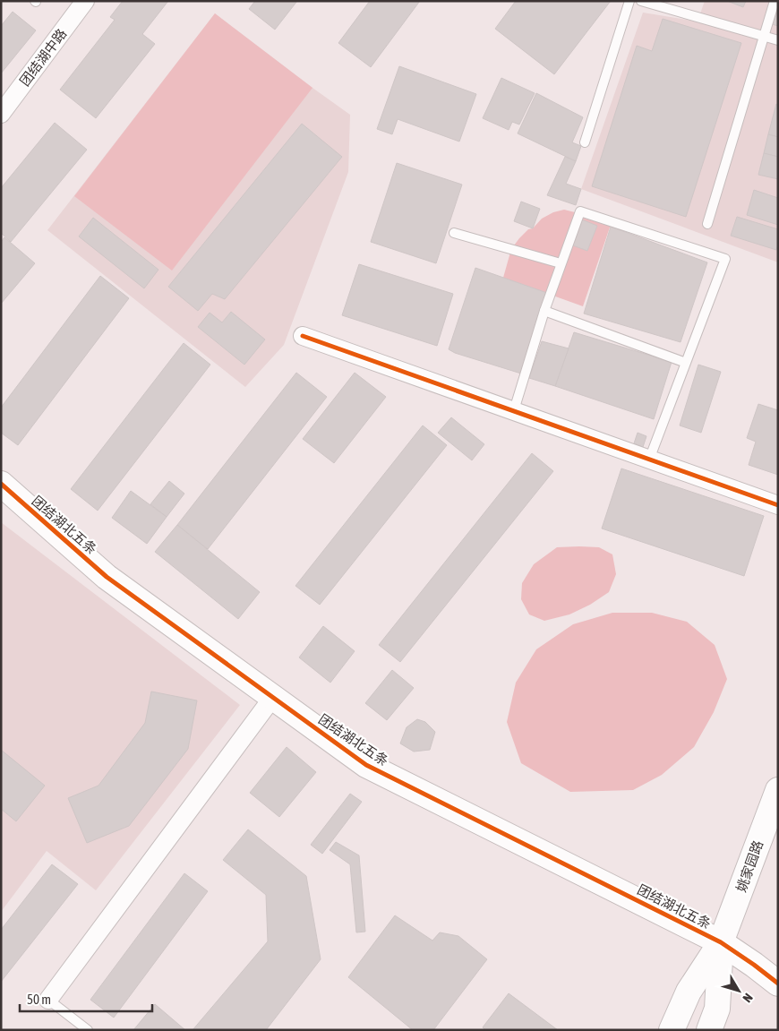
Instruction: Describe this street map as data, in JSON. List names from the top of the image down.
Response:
{
  "streets": {
    "street": ["团结湖中路", "团结湖北五条", "姚家园路"]
  },
  "crossings": [
    ["团结湖北五条", "姚家园路"]
  ],
  "scale_bar": "50 m",
  "north": "bottom right"
}
